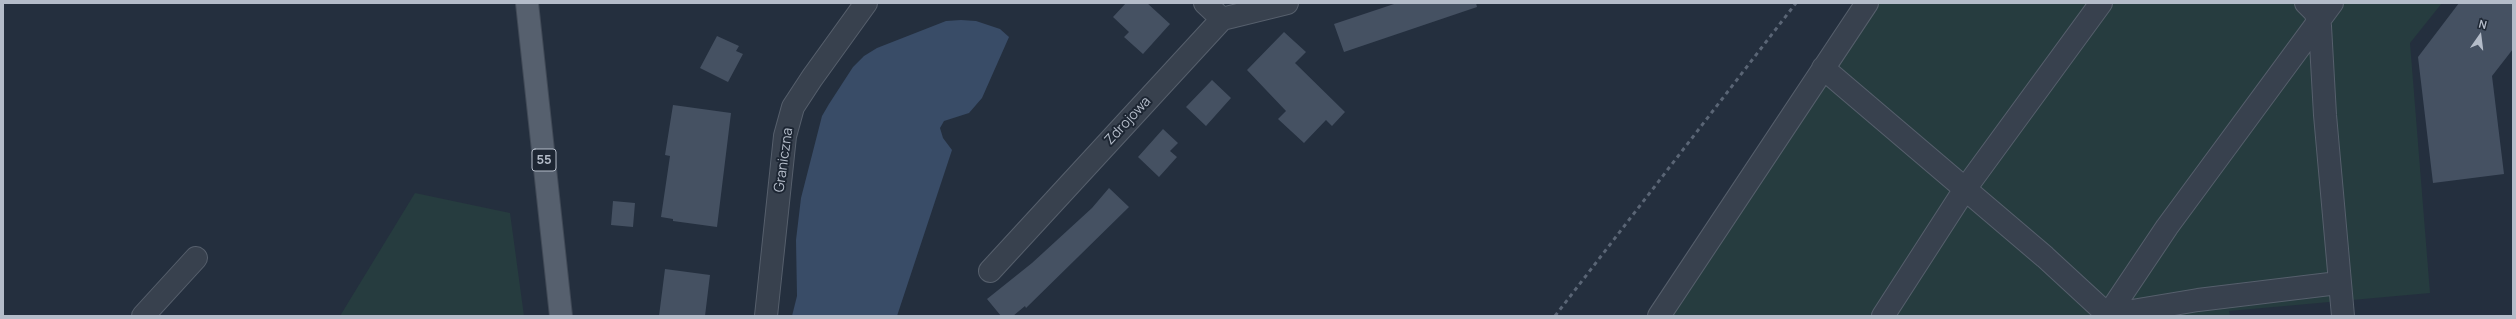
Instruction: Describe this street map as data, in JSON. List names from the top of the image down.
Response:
{
  "streets": {
    "main road": ["55"],
    "street": ["Zdrojowa", "Graniczna"]
  },
  "north": "top"
}
